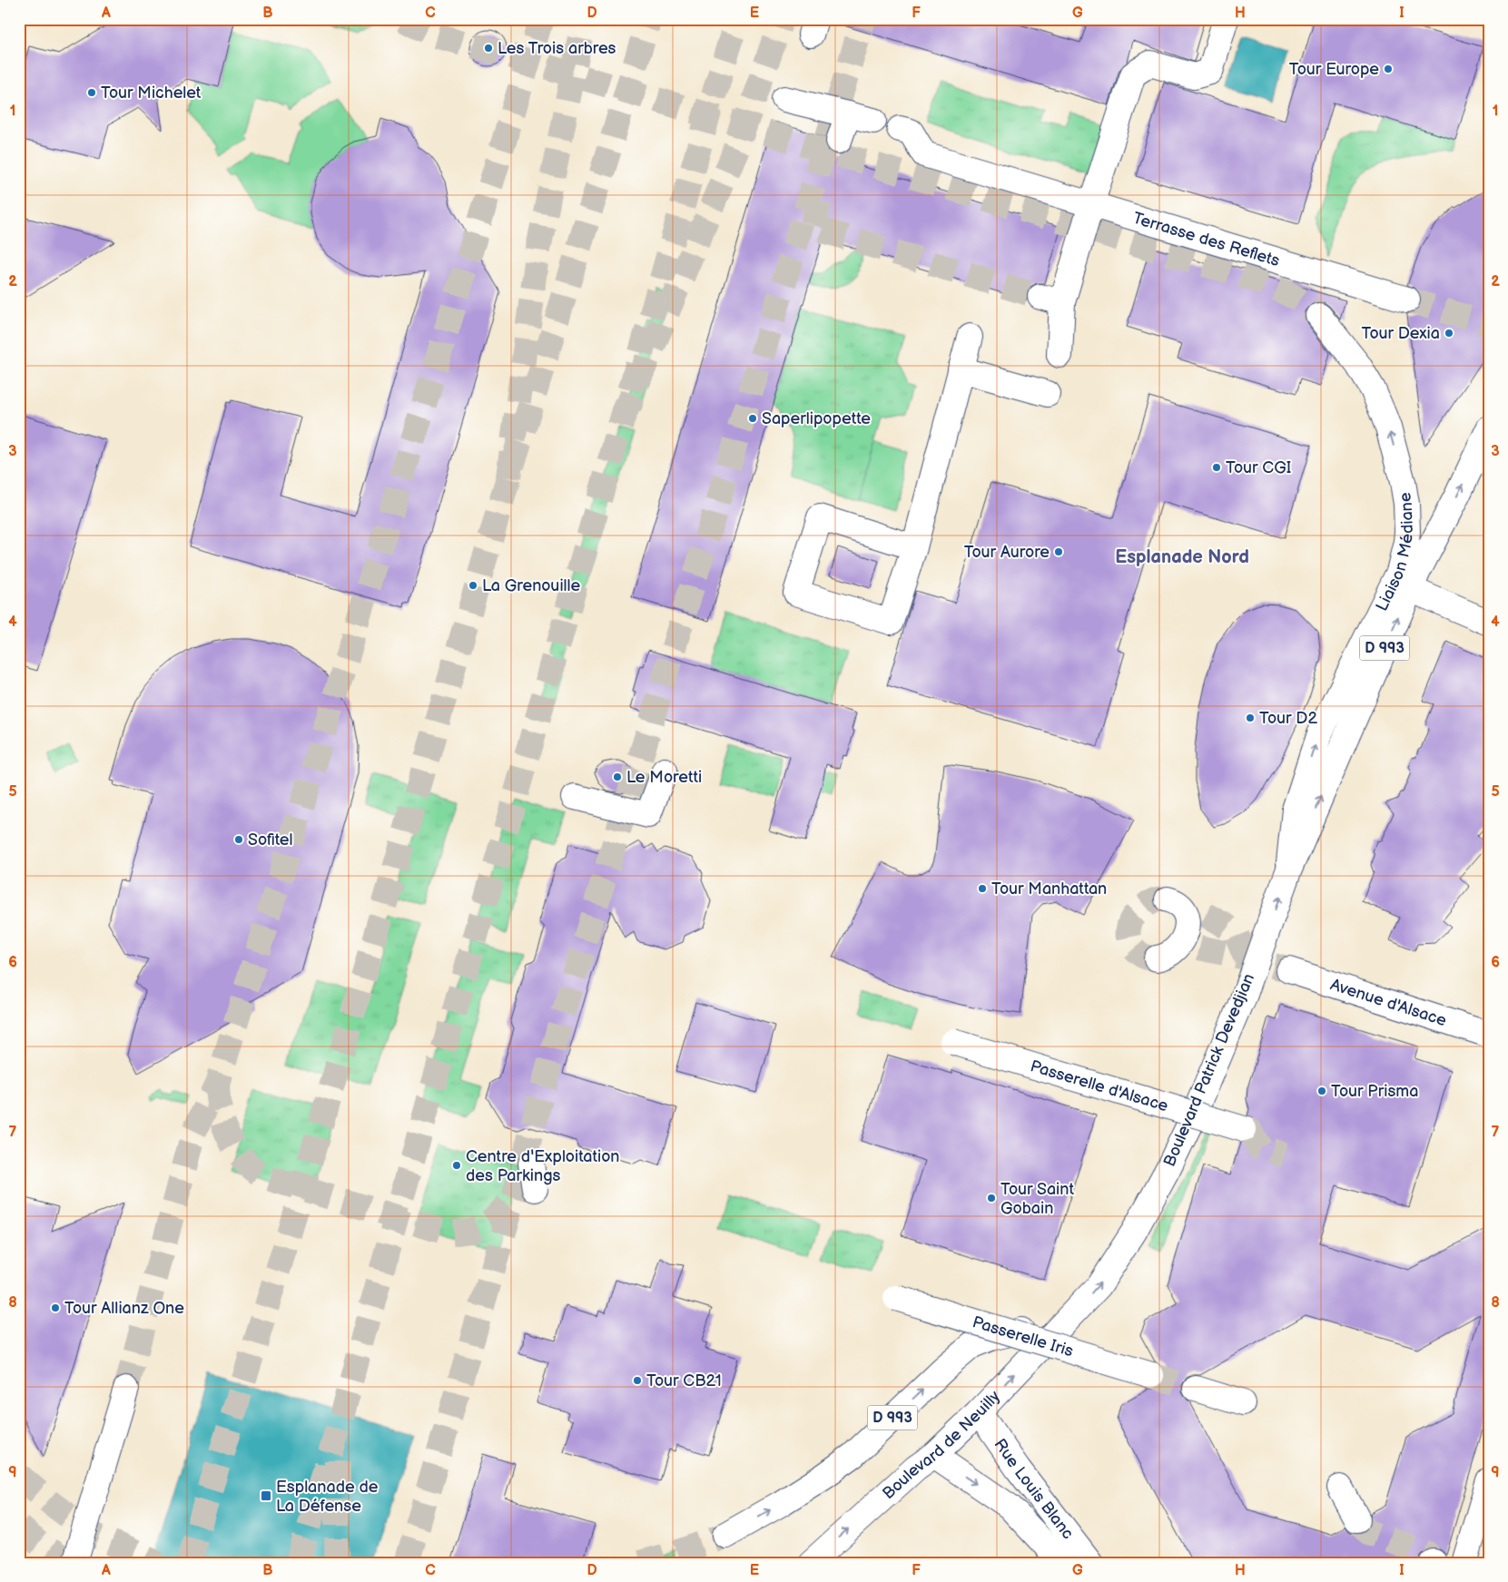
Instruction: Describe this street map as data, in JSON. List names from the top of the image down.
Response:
{
  "streets": {
    "street": [
      "Terrasse des Reflets",
      "Liaison Médiane",
      "D 993",
      "Avenue d'Alsace",
      "Boulevard Patrick Devedjian",
      "Passerelle d'Alsace",
      "Passerelle Iris",
      "Boulevard de Neuilly",
      "Rue Louis Blanc"
    ]
  },
  "crossings": [
    ["Liaison Médiane", "Boulevard Patrick Devedjian"],
    ["D 993", "Boulevard Patrick Devedjian"],
    ["D 993", "Boulevard de Neuilly"],
    ["Boulevard Patrick Devedjian", "Boulevard de Neuilly"],
    ["Boulevard de Neuilly", "Rue Louis Blanc"]
  ],
  "one_way": ["Liaison Médiane", "Boulevard Patrick Devedjian"],
  "districts": ["Esplanade Nord"],
  "places": {
    "other": [
      "Les Trois arbres",
      "Tour Europe",
      "Tour Michelet",
      "Tour Dexia",
      "Saperlipopette",
      "Tour CGI",
      "Tour Aurore",
      "La Grenouille",
      "Tour D2",
      "Le Moretti",
      "Sofitel",
      "Tour Manhattan",
      "Tour Prisma",
      "Centre d'Exploitation des Parkings",
      "Tour Saint Gobain",
      "Tour Allianz One",
      "Tour CB21"
    ],
    "transit": ["Esplanade de La Défense"]
  },
  "grid": {
    "columns": [
      "A",
      "B",
      "C",
      "D",
      "E",
      "F",
      "G",
      "H",
      "I"
    ],
    "rows": [
      "1",
      "2",
      "3",
      "4",
      "5",
      "6",
      "7",
      "8",
      "9"
    ]
  }
}
